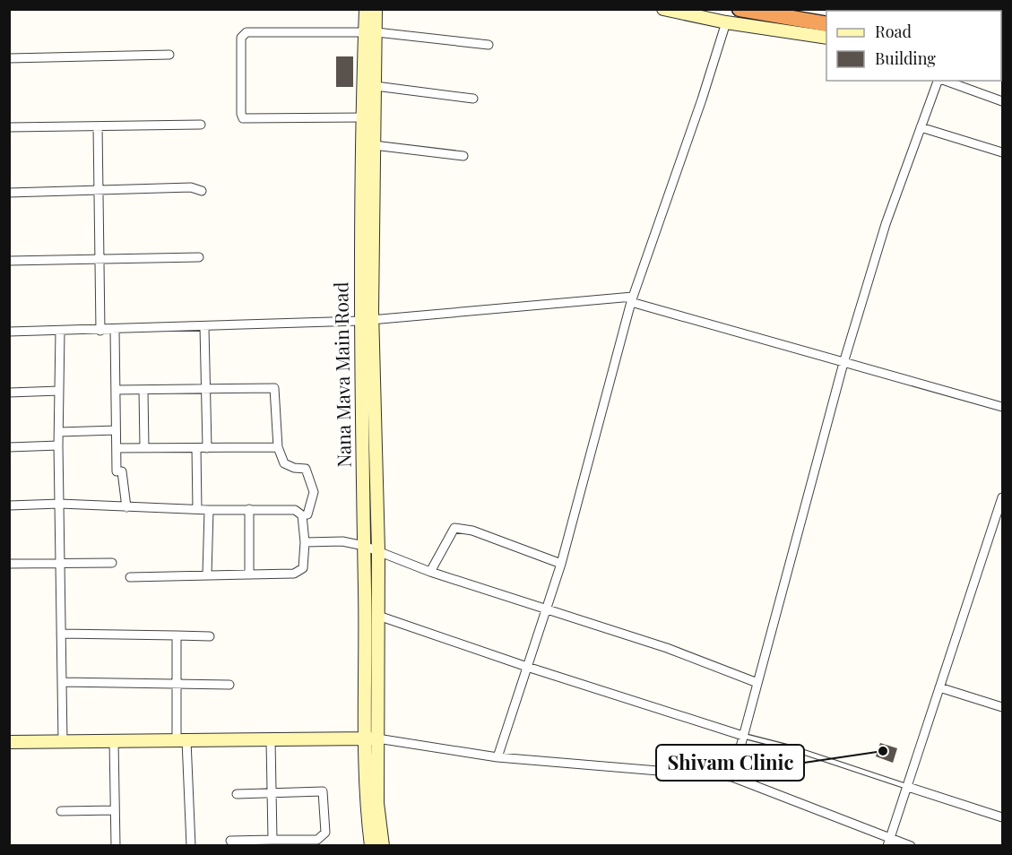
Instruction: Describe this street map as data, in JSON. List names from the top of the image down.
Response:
{
  "streets": {
    "street": ["Nana Mava Main Road"]
  },
  "places": ["Shivam Clinic"],
  "legend": ["Road", "Building"]
}
